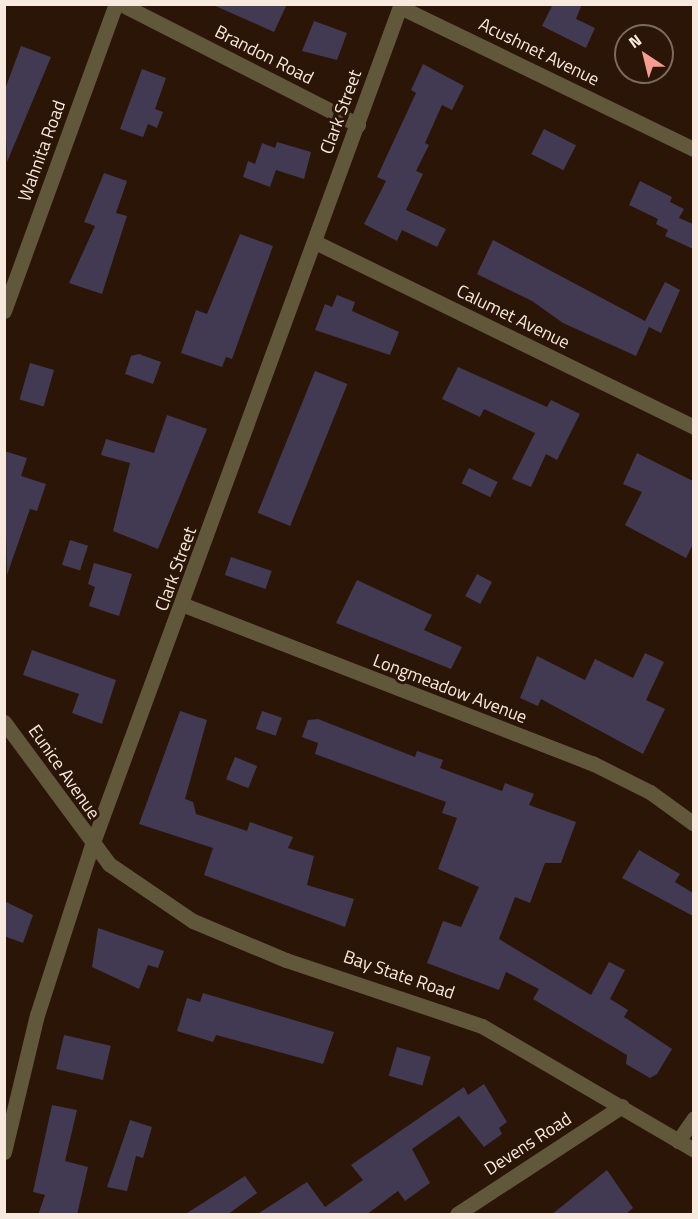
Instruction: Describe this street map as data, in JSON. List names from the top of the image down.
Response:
{
  "streets": {
    "street": [
      "Acushnet Avenue",
      "Brandon Road",
      "Clark Street",
      "Wahnita Road",
      "Calumet Avenue",
      "Longmeadow Avenue",
      "Eunice Avenue",
      "Bay State Road",
      "Devens Road"
    ]
  },
  "crossings": [
    ["Acushnet Avenue", "Clark Street"],
    ["Brandon Road", "Clark Street"],
    ["Clark Street", "Calumet Avenue"],
    ["Clark Street", "Longmeadow Avenue"],
    ["Clark Street", "Eunice Avenue"],
    ["Clark Street", "Bay State Road"],
    ["Eunice Avenue", "Bay State Road"],
    ["Bay State Road", "Devens Road"]
  ],
  "north": "top left"
}
